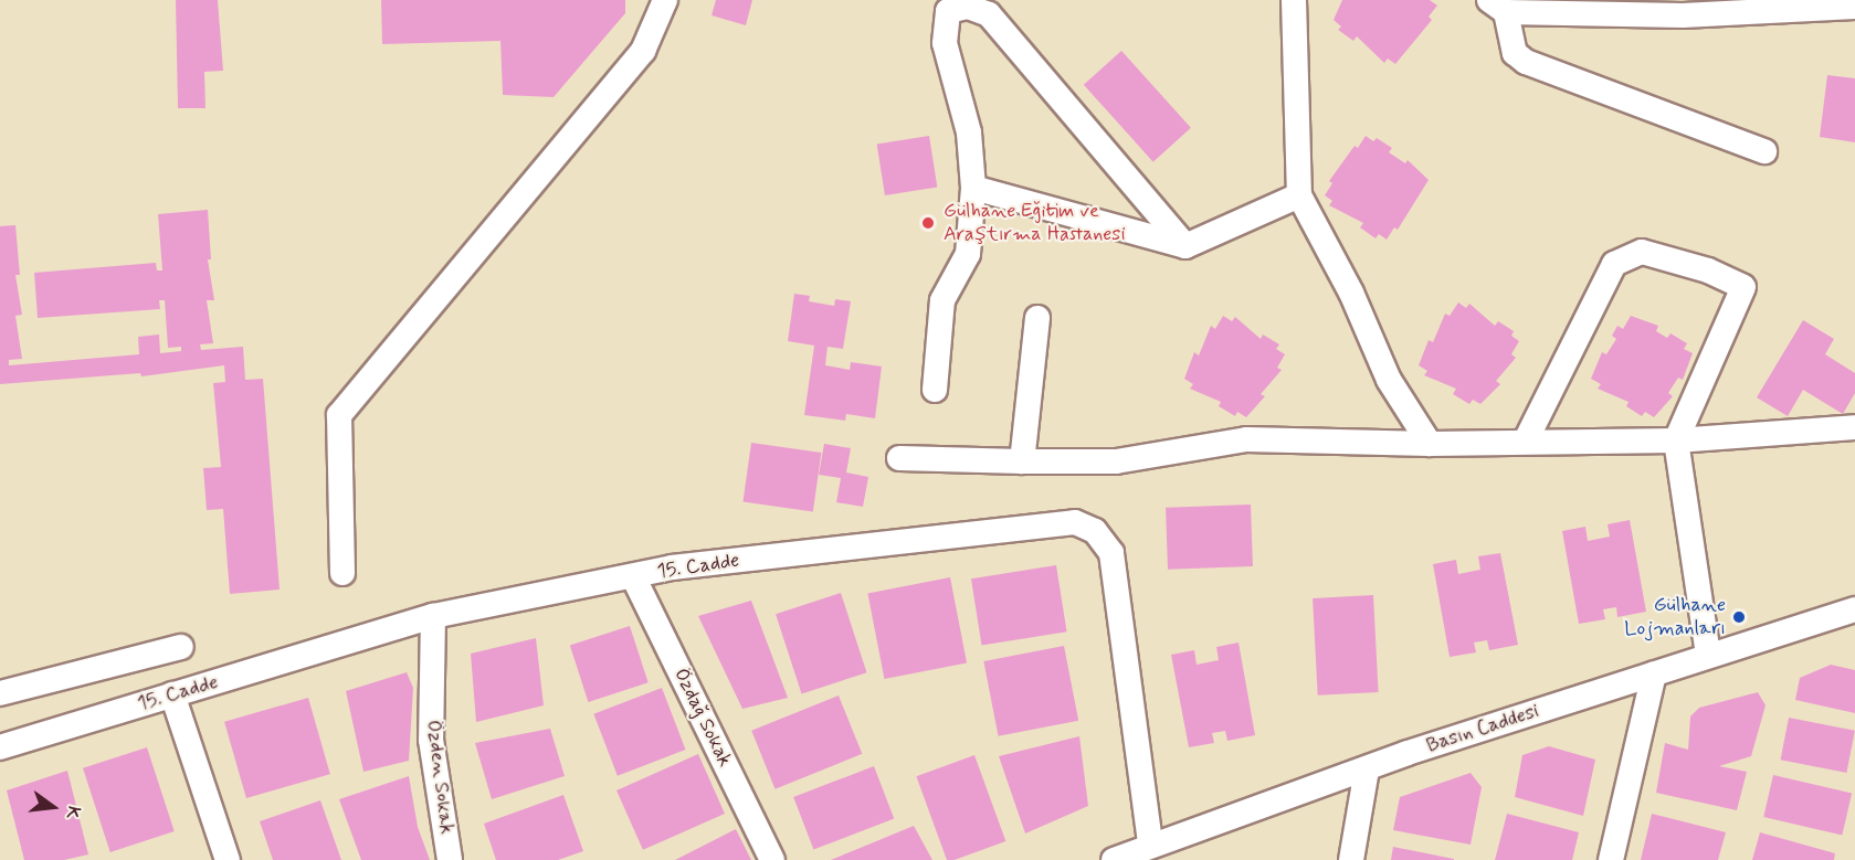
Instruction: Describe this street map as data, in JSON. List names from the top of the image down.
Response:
{
  "streets": {
    "street": [
      "15. Cadde",
      "Özdağ Sokak",
      "Basın Caddesi",
      "Özden Sokak"
    ]
  },
  "crossings": [
    ["15. Cadde", "Özdağ Sokak"],
    ["15. Cadde", "Basın Caddesi"],
    ["15. Cadde", "Özden Sokak"]
  ],
  "places": ["Gülhane Eğitim ve Araştırma Hastanesi", "Gülhane Lojmanları"],
  "north": "right"
}
